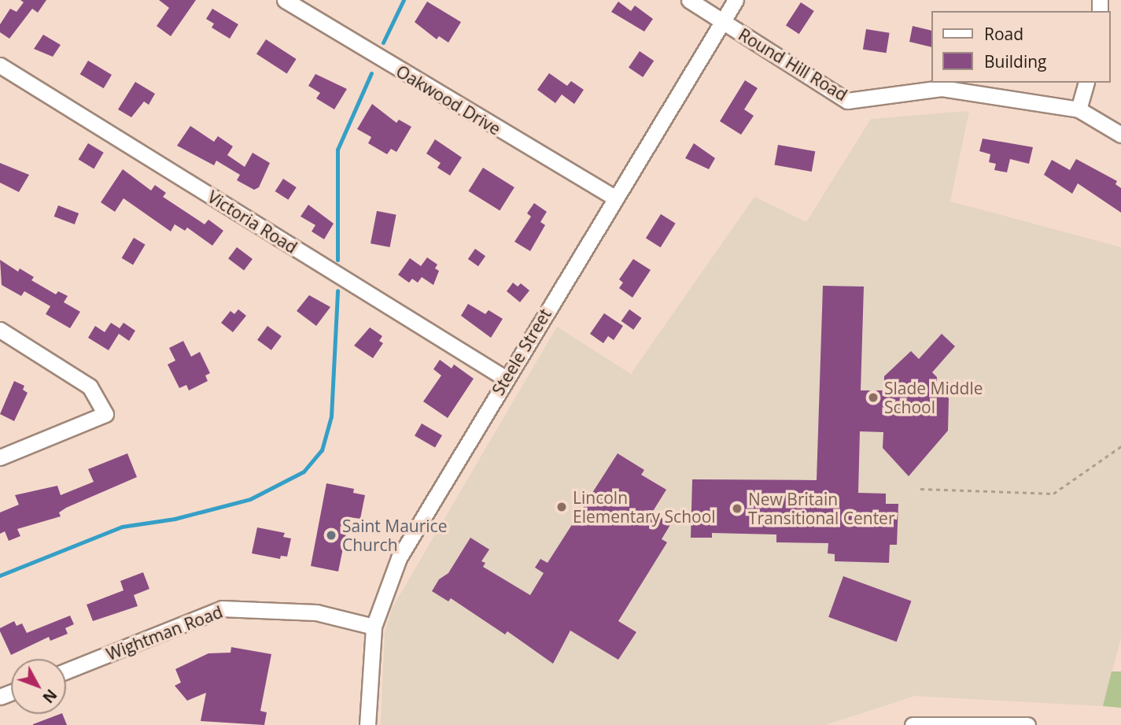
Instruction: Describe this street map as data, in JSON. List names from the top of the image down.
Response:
{
  "streets": {
    "street": [
      "Round Hill Road",
      "Oakwood Drive",
      "Victoria Road",
      "Steele Street",
      "Wightman Road"
    ]
  },
  "crossings": [
    ["Round Hill Road", "Steele Street"],
    ["Oakwood Drive", "Steele Street"],
    ["Victoria Road", "Steele Street"],
    ["Steele Street", "Wightman Road"]
  ],
  "places": [
    "Slade Middle School",
    "Lincoln Elementary School",
    "New Britain Transitional Center",
    "Saint Maurice Church"
  ],
  "legend": ["Road", "Building"],
  "north": "bottom right"
}
